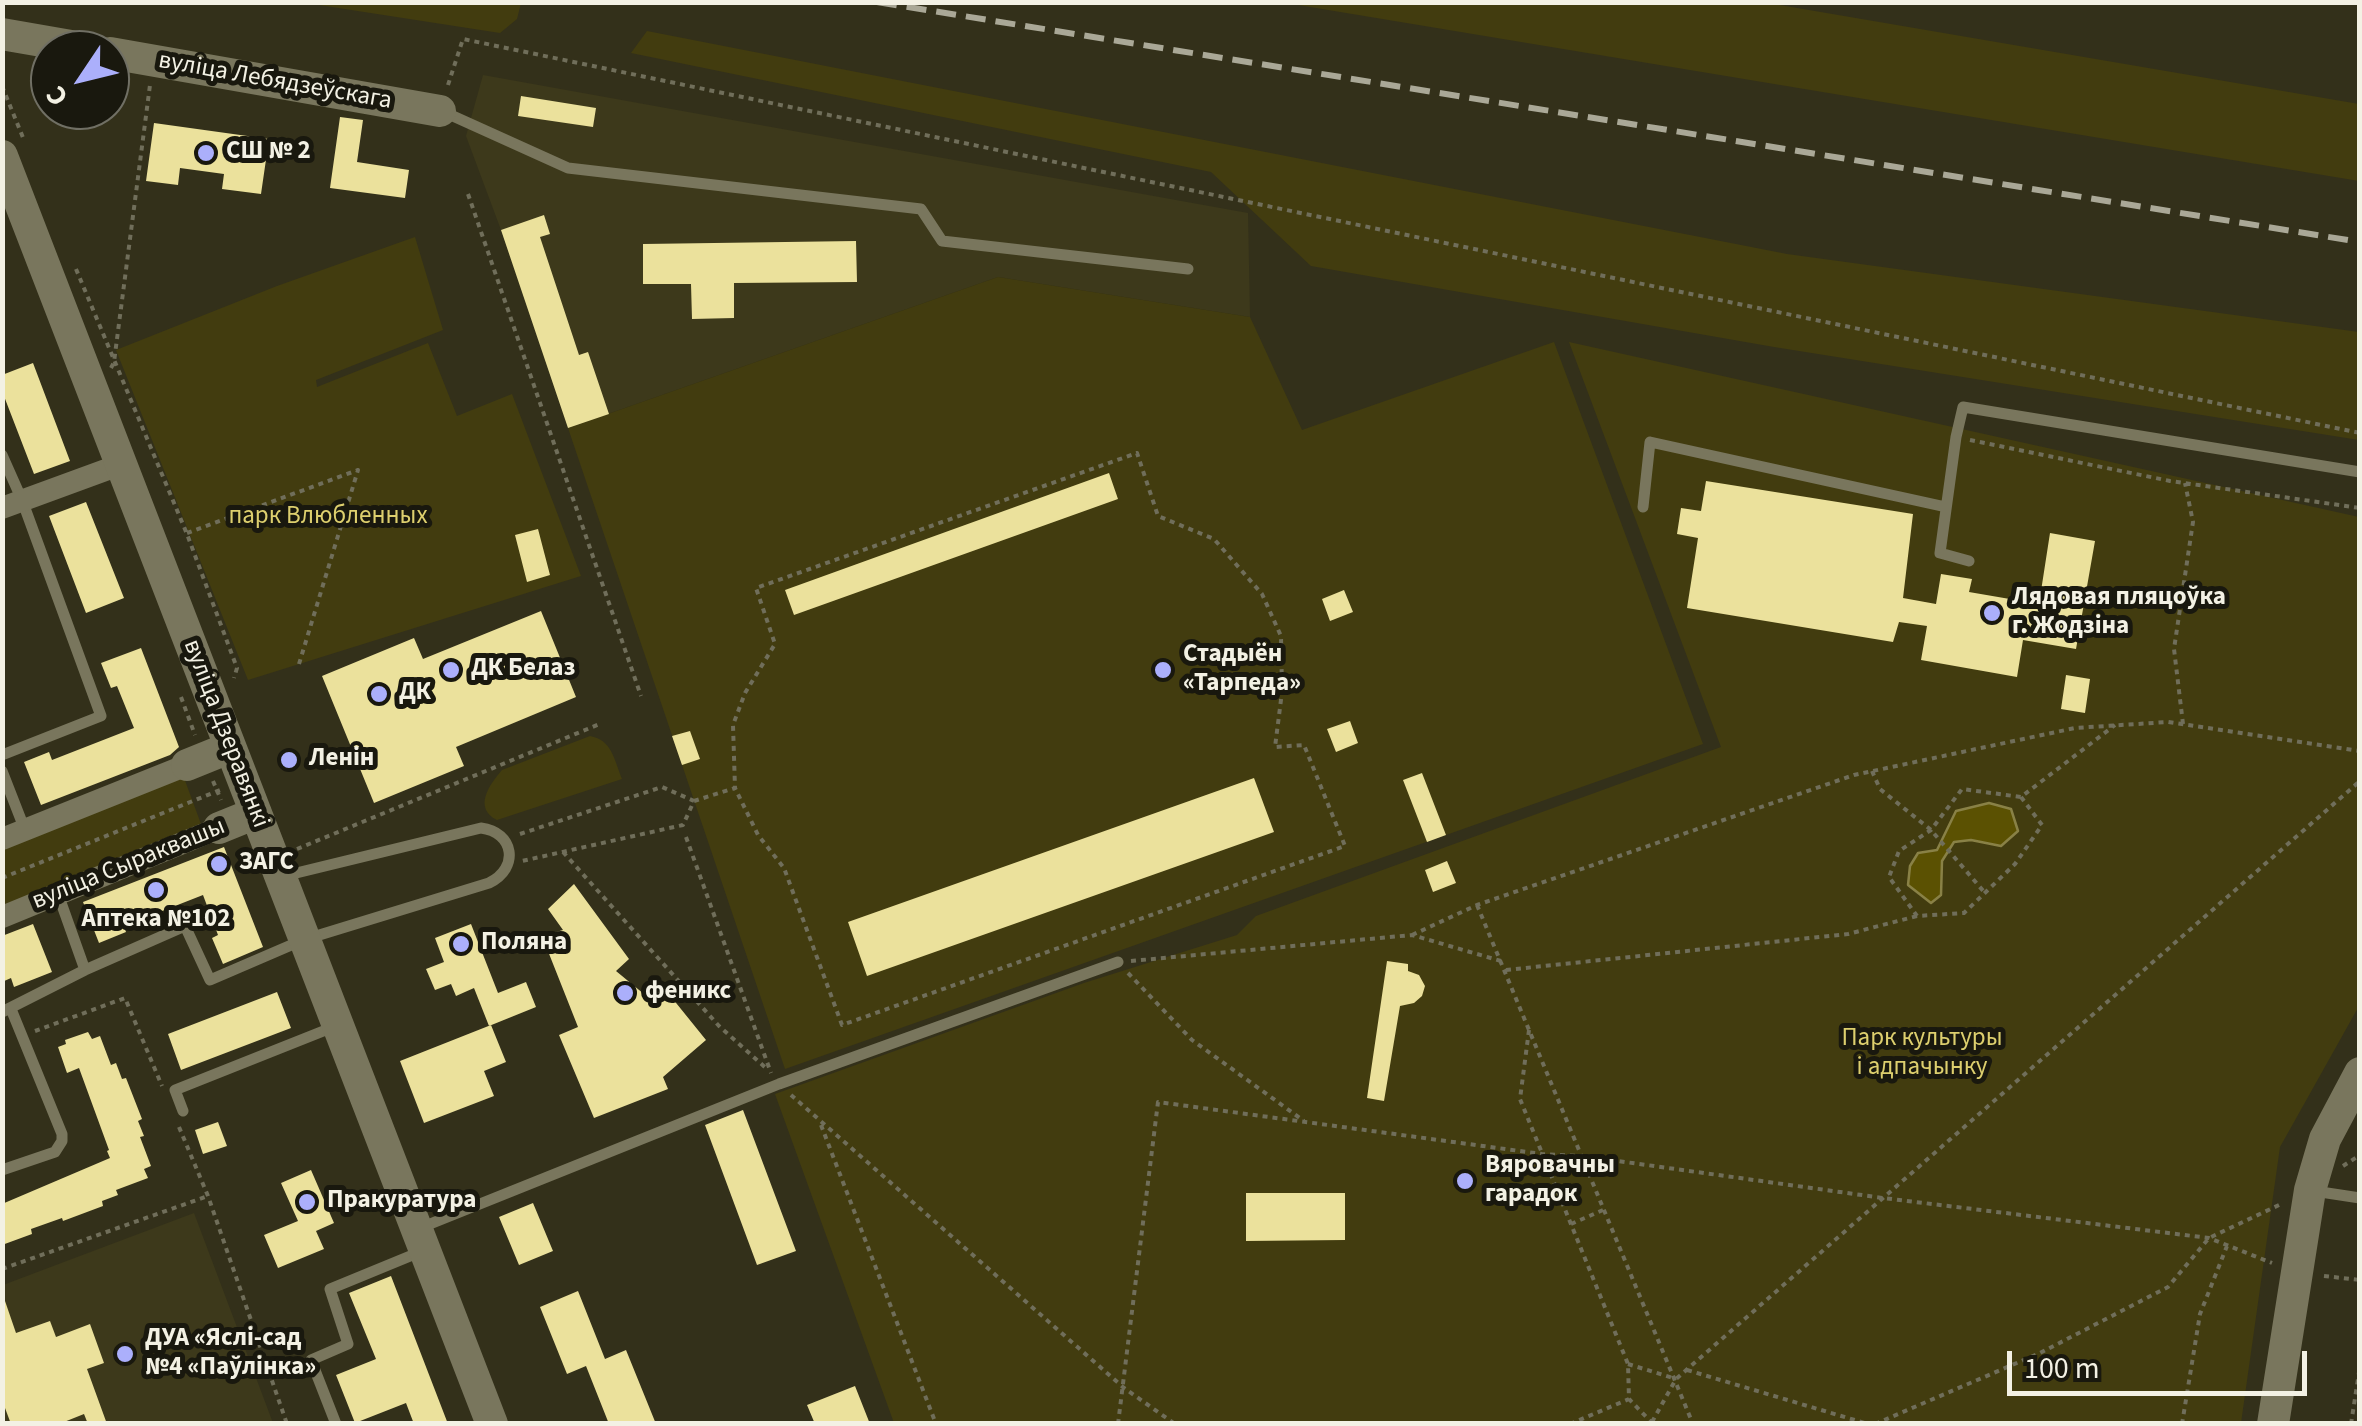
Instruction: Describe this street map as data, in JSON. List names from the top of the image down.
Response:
{
  "streets": {
    "street": ["вуліца Лебядзеўскага", "вуліца Дзеравянкі", "вуліца Сыраквашы"]
  },
  "crossings": [
    ["вуліца Дзеравянкі", "вуліца Сыраквашы"]
  ],
  "parks": ["парк Влюбленных", "Парк культуры і адпачынку"],
  "places": [
    "СШ № 2",
    "Лядовая пляцоўка г. Жодзіна",
    "ДК Белаз",
    "Стадыён «Тарпеда»",
    "ДК",
    "Ленін",
    "ЗАГС",
    "Аптека №102",
    "Поляна",
    "феникс",
    "Вяровачны гарадок",
    "Пракуратура",
    "ДУА «Яслі-сад №4 «Паўлінка»"
  ],
  "scale_bar": "100 m",
  "north": "bottom left"
}
